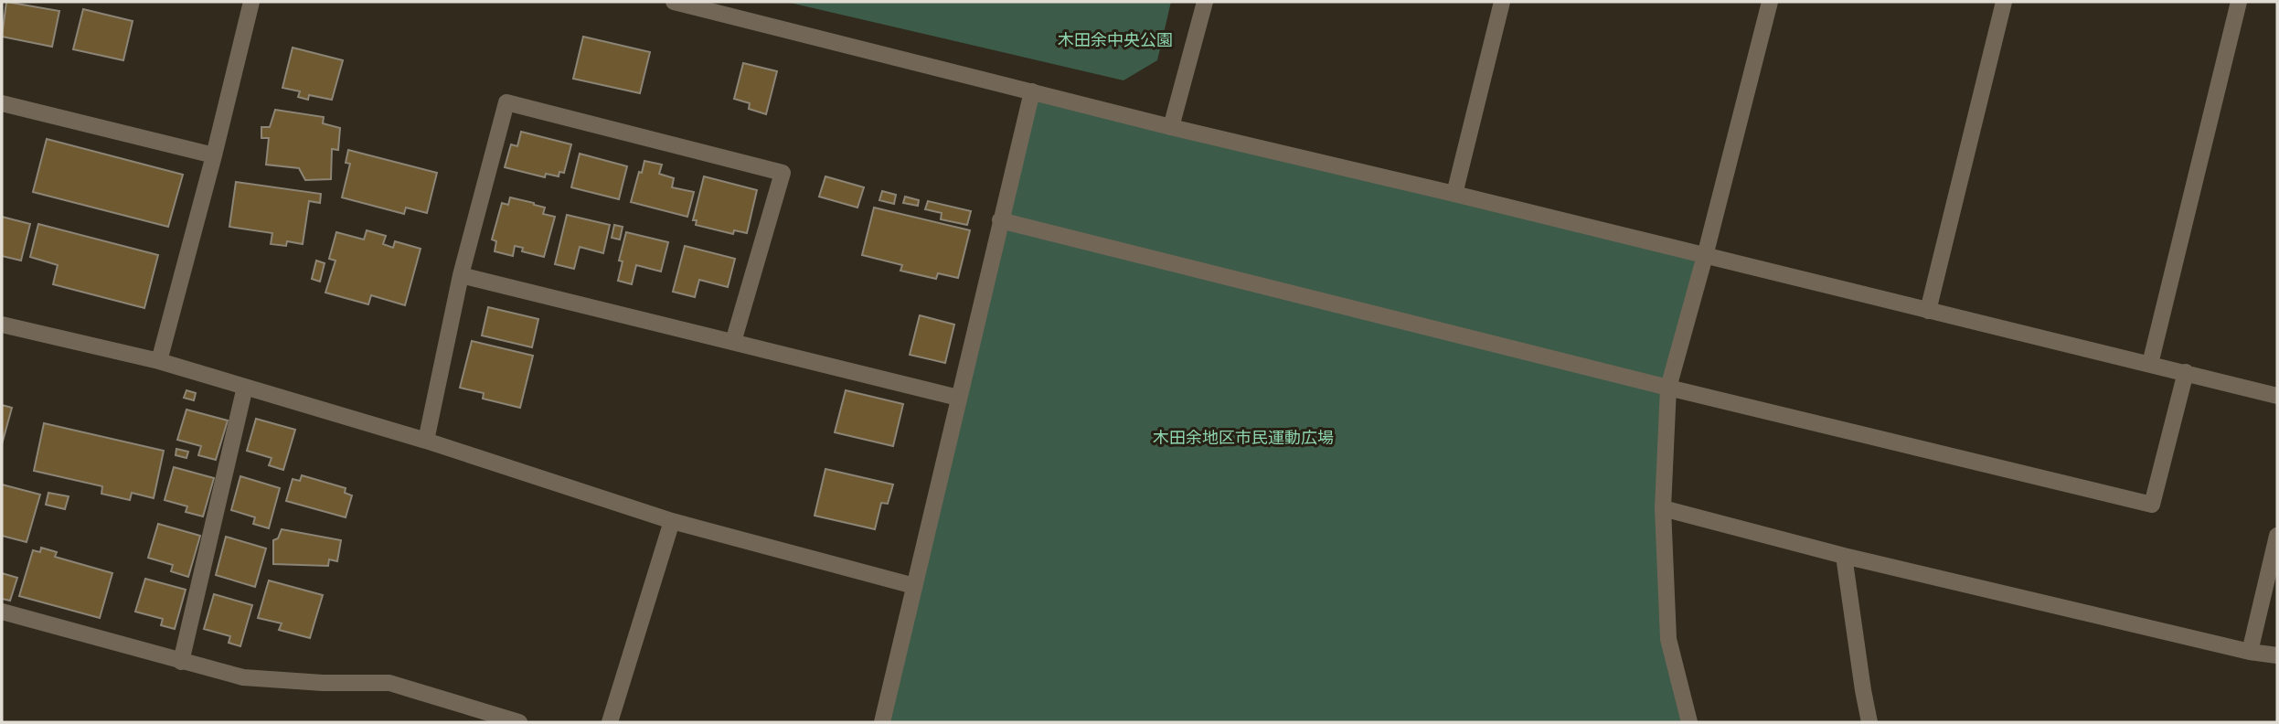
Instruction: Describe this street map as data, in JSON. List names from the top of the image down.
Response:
{
  "parks": ["木田余中央公園", "木田余地区市民運動広場"]
}
